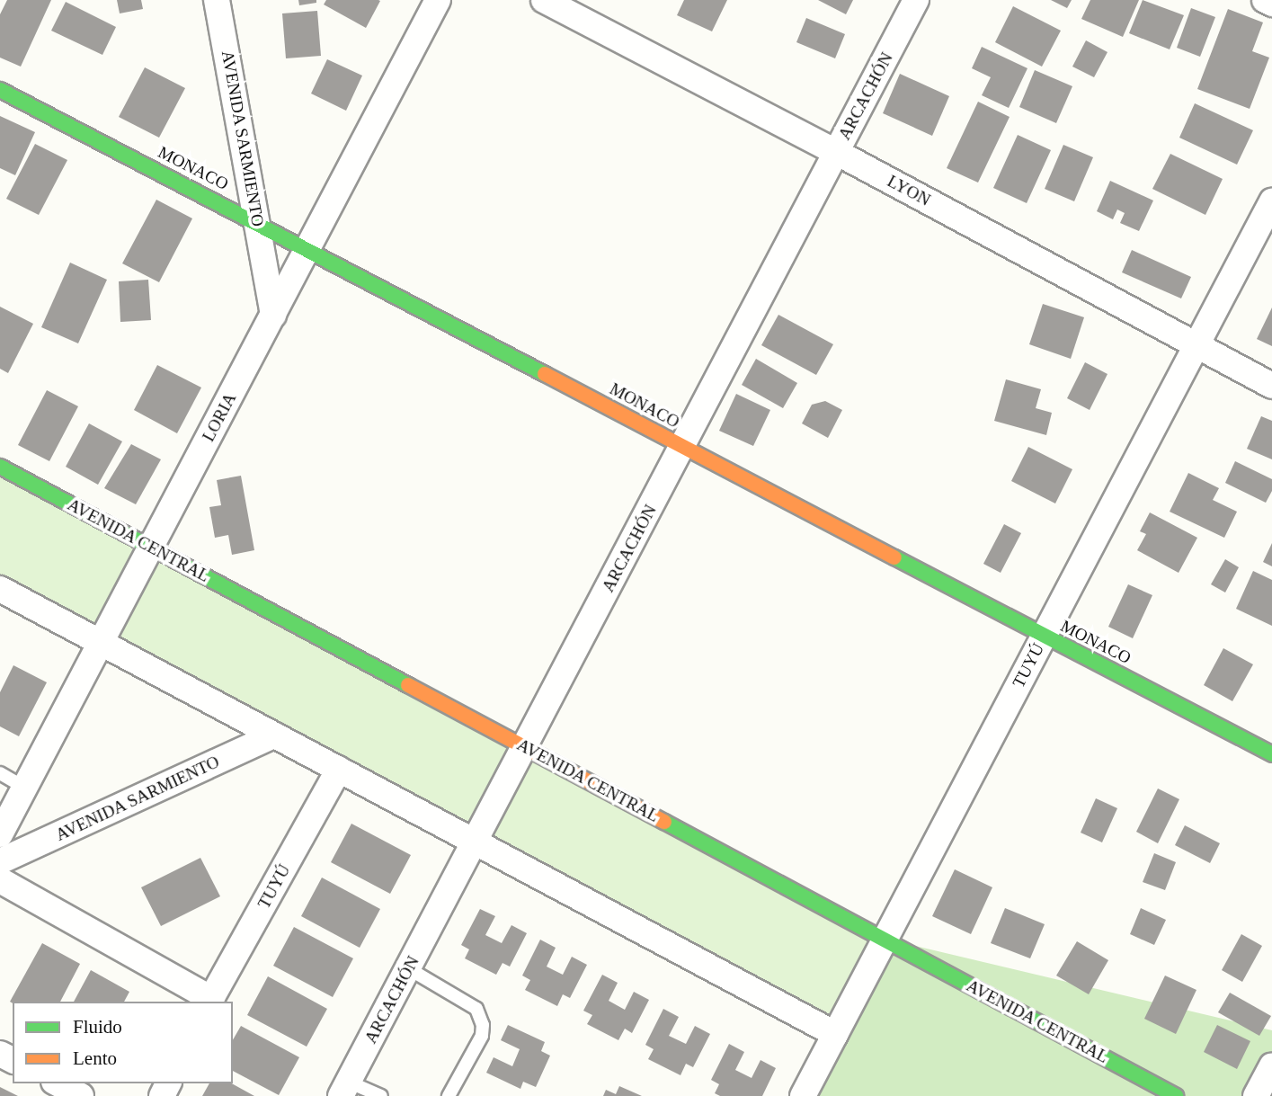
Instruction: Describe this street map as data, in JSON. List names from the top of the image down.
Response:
{
  "streets": {
    "street": [
      "ARCACHÓN",
      "AVENIDA SARMIENTO",
      "MONACO",
      "LYON",
      "LORIA",
      "AVENIDA CENTRAL",
      "TUYÚ"
    ]
  },
  "crossings": [
    ["ARCACHÓN", "MONACO"],
    ["ARCACHÓN", "LYON"],
    ["ARCACHÓN", "AVENIDA CENTRAL"],
    ["AVENIDA SARMIENTO", "MONACO"],
    ["AVENIDA SARMIENTO", "LORIA"],
    ["MONACO", "LORIA"],
    ["MONACO", "TUYÚ"],
    ["LYON", "TUYÚ"],
    ["LORIA", "AVENIDA CENTRAL"],
    ["AVENIDA CENTRAL", "TUYÚ"]
  ],
  "legend": ["Fluido", "Lento"]
}
